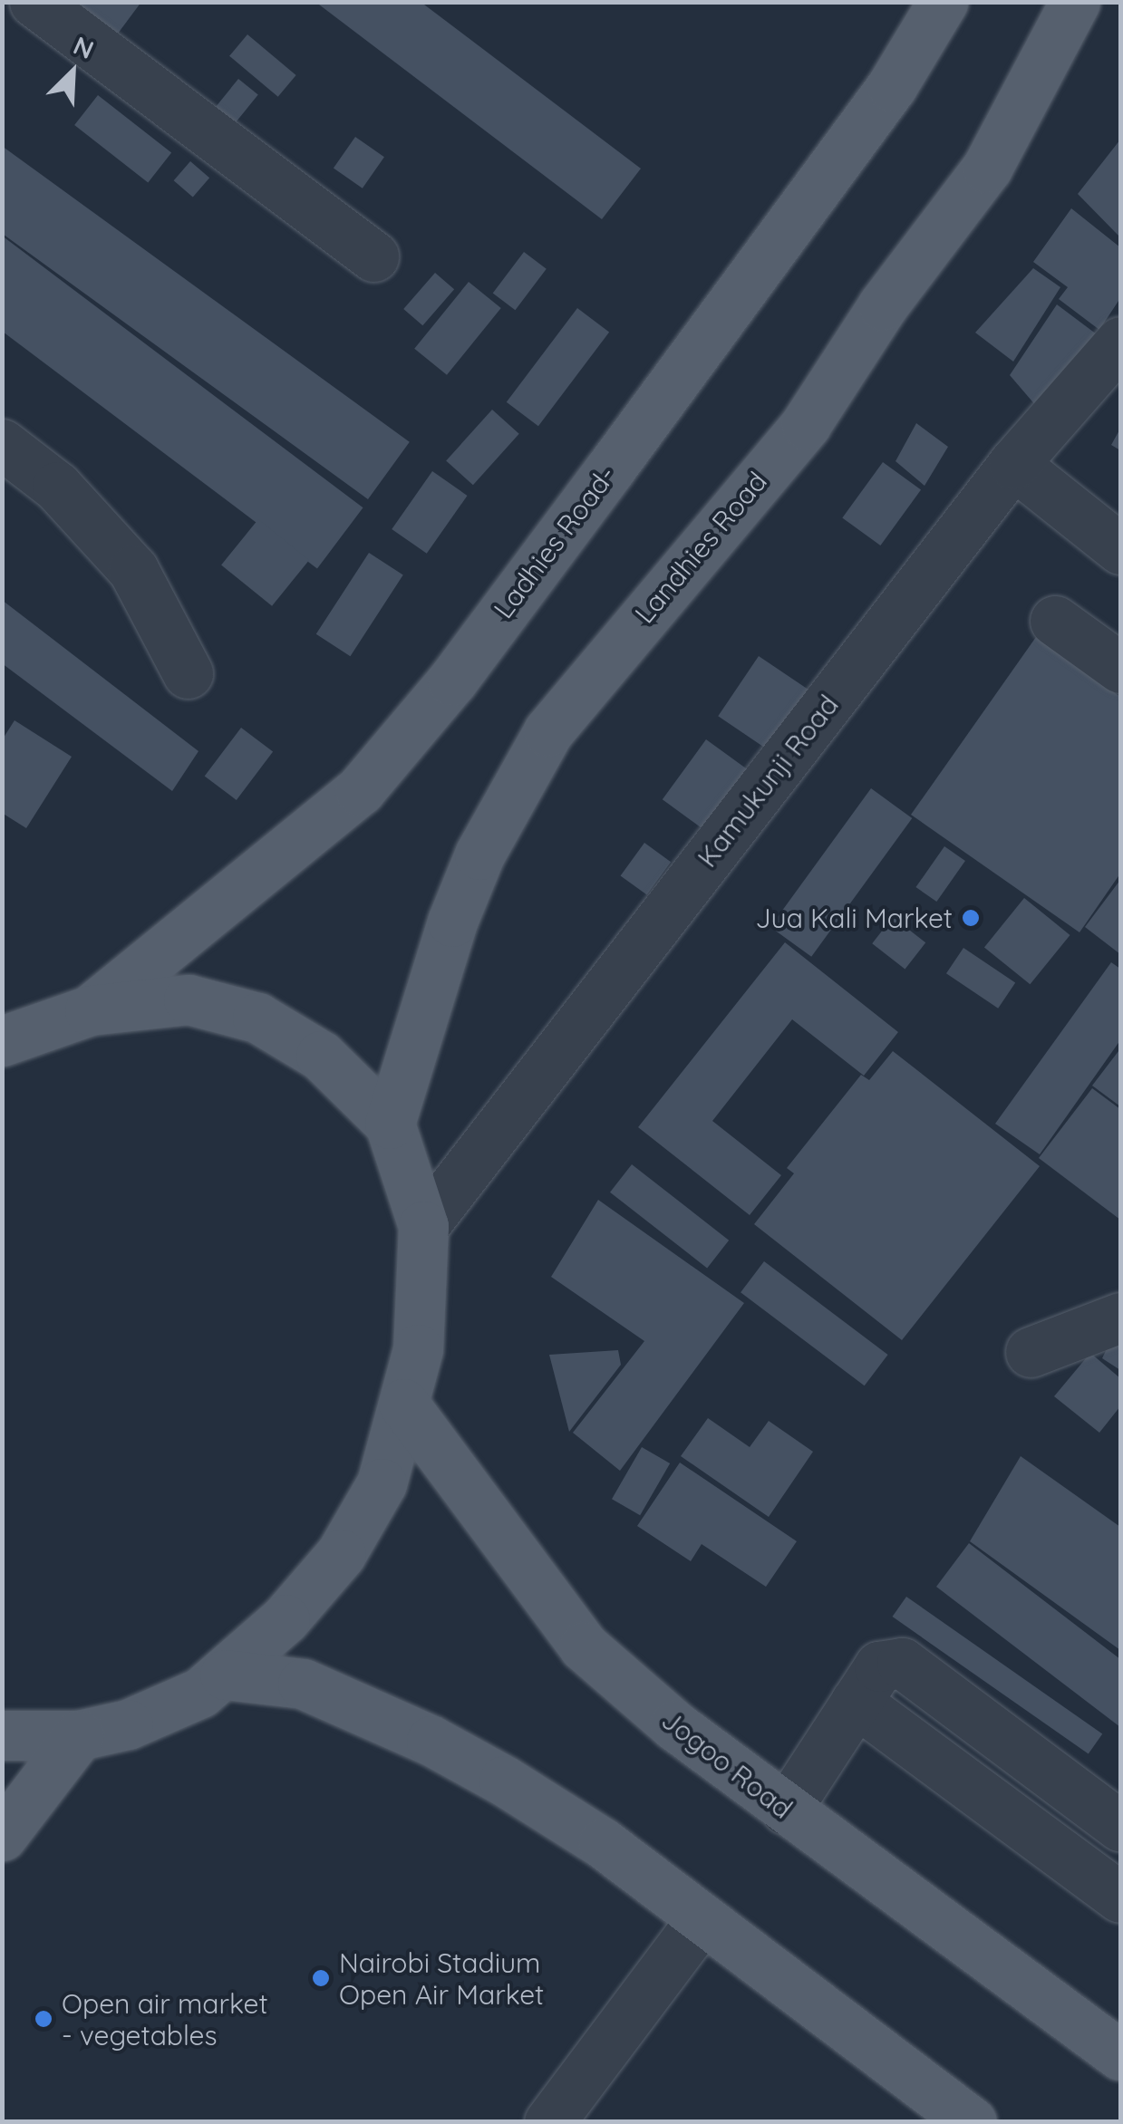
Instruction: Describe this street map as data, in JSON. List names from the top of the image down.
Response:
{
  "streets": {
    "main road": ["Ladhies Road-", "Landhies Road", "Jogoo Road"],
    "street": ["Kamukunji Road"]
  },
  "places": ["Jua Kali Market", "Nairobi Stadium Open Air Market", "Open air market - vegetables"],
  "north": "top right"
}
